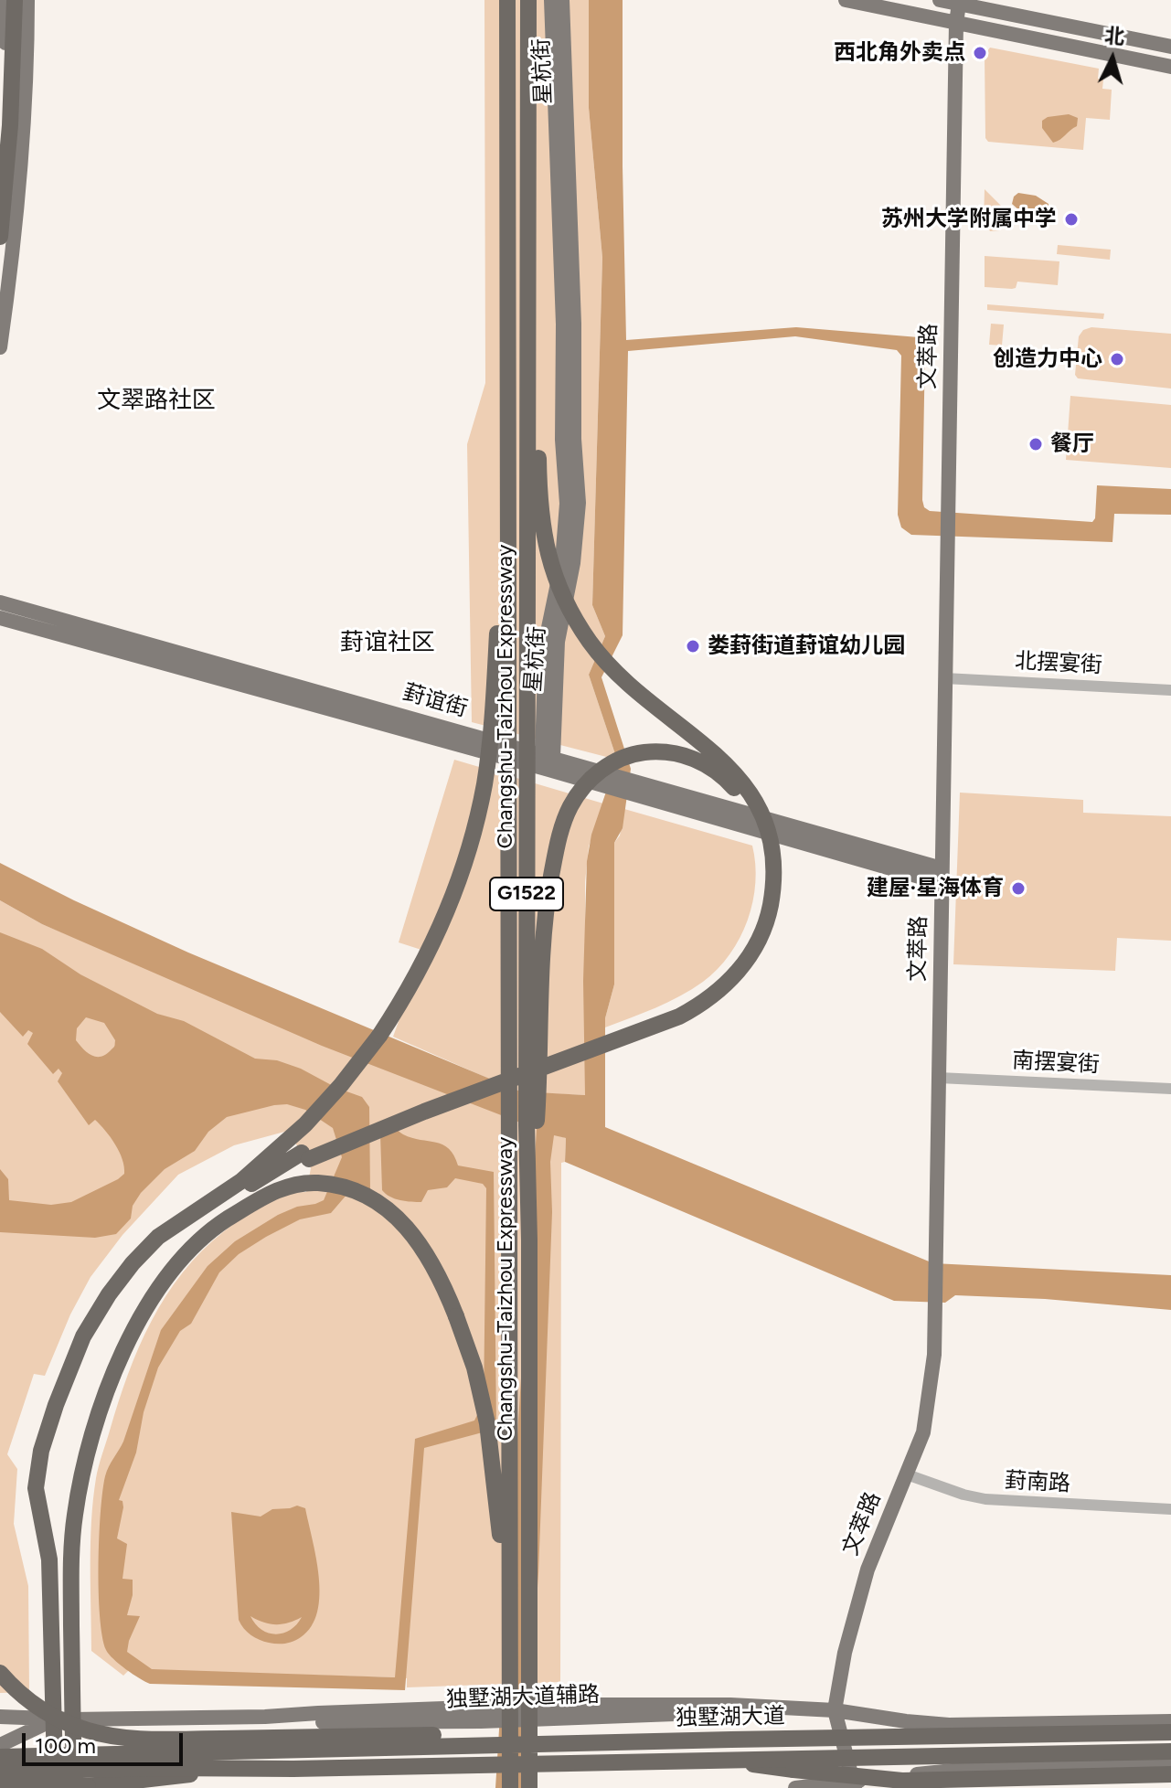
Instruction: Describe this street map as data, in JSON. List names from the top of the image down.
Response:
{
  "streets": {
    "highway": ["Changshu-Taizhou Expressway", "G1522", "独墅湖大道"],
    "main road": [
      "星杭街",
      "文萃路",
      "葑谊街",
      "独墅湖大道辅路"
    ],
    "street": ["北摆宴街", "南摆宴街", "葑南路"]
  },
  "crossings": [
    ["星杭街", "葑谊街"],
    ["文萃路", "北摆宴街"],
    ["文萃路", "葑谊街"],
    ["文萃路", "南摆宴街"],
    ["文萃路", "葑南路"],
    ["文萃路", "独墅湖大道辅路"]
  ],
  "districts": ["文翠路社区", "葑谊社区"],
  "places": [
    "西北角外卖点",
    "苏州大学附属中学",
    "创造力中心",
    "餐厅",
    "娄葑街道葑谊幼儿园",
    "建屋·星海体育"
  ],
  "scale_bar": "100 m",
  "north": "top"
}
